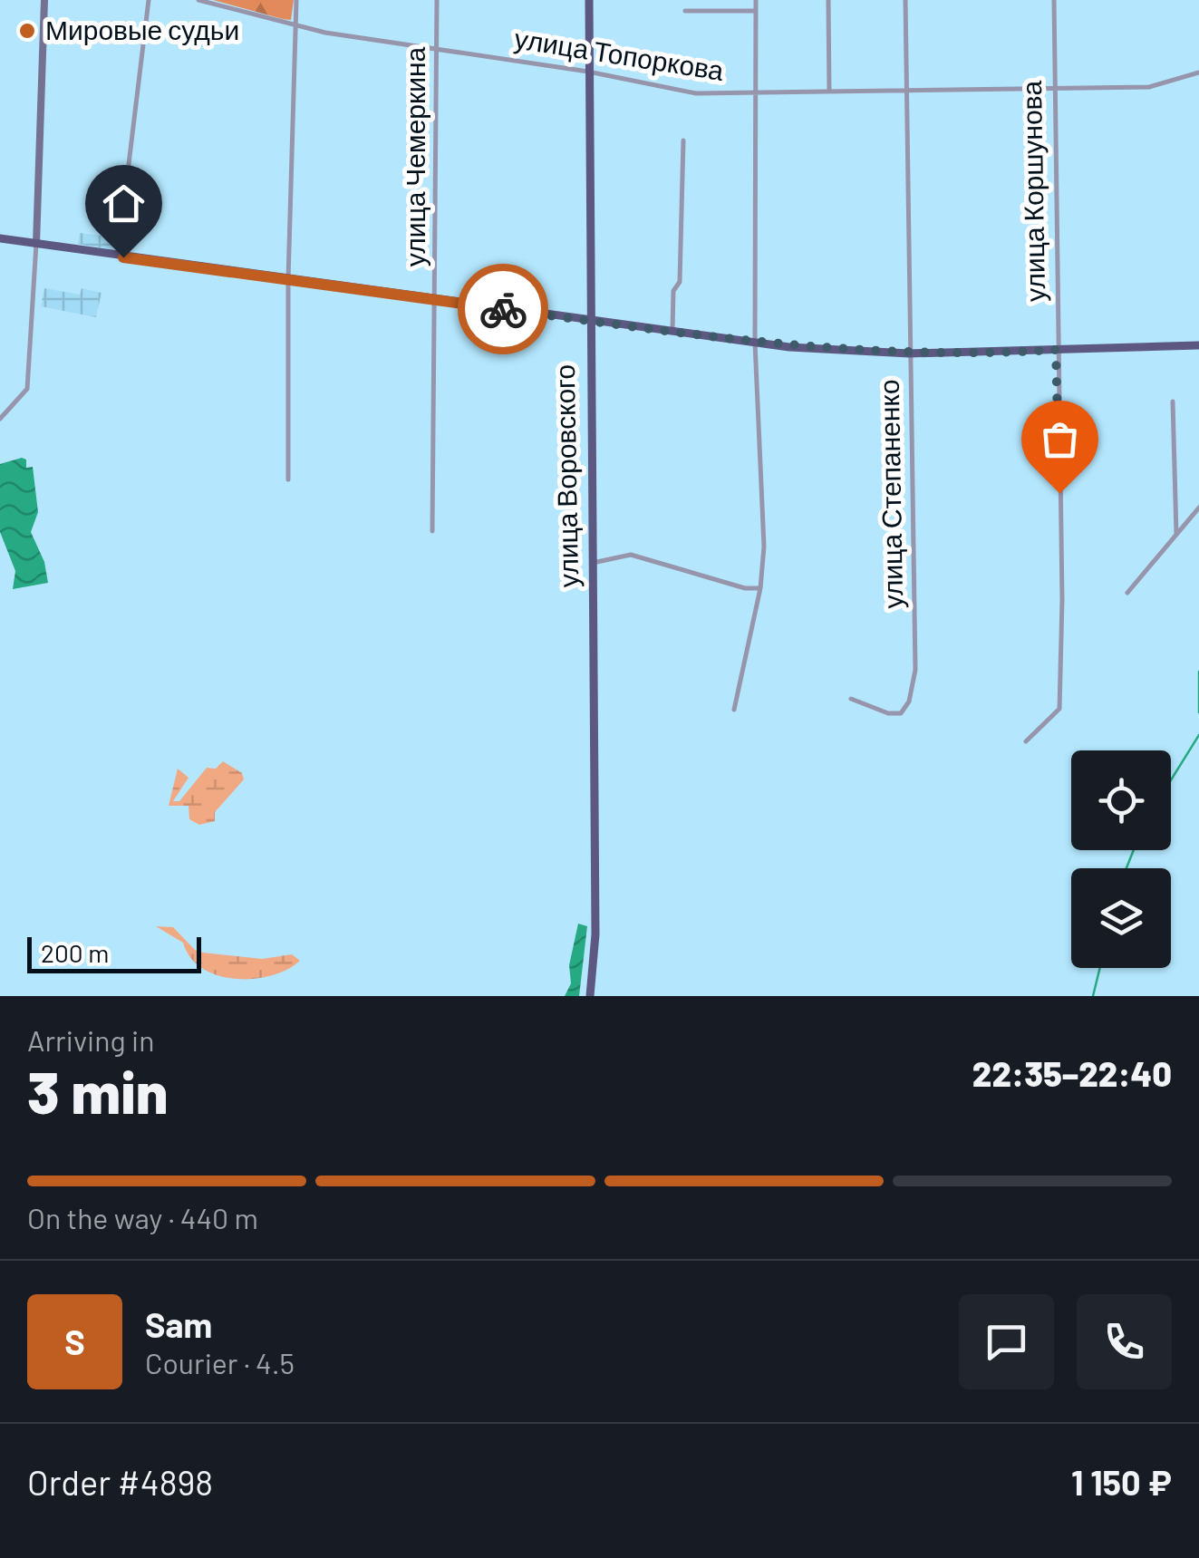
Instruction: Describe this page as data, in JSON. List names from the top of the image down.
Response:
{
  "streets": {
    "main road": ["улица Воровского"],
    "street": [
      "улица Топоркова",
      "улица Чемеркина",
      "улица Коршунова",
      "улица Степаненко"
    ]
  },
  "crossings": [
    ["улица Топоркова", "улица Чемеркина"],
    ["улица Топоркова", "улица Коршунова"],
    ["улица Топоркова", "улица Воровского"],
    ["улица Топоркова", "улица Степаненко"]
  ],
  "places": ["Мировые судьи"],
  "scale_bar": "200 m",
  "page": {
    "scale": "200 m",
    "heading": ["3 min", "Arriving in", "22:35–22:40"],
    "panel": [
      "Sam",
      "Courier · 4.5",
      "Order #4898",
      "1 150 ₽"
    ],
    "bar": "On the way · 440 m",
    "round": "S"
  }
}
